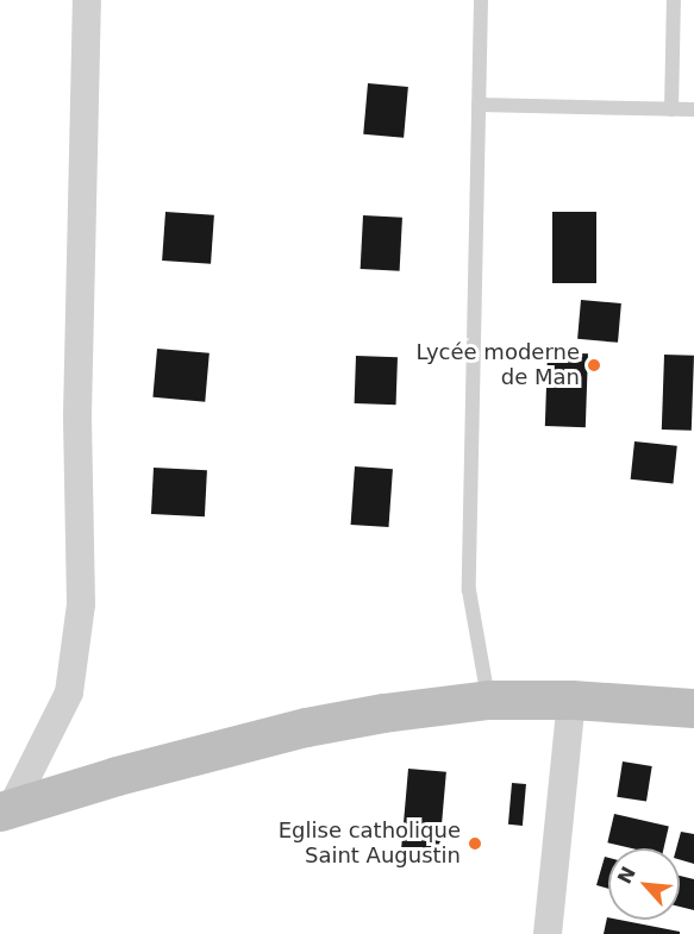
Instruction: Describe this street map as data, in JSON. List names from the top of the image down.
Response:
{
  "places": ["Lycée moderne de Man", "Eglise catholique Saint Augustin"],
  "north": "top left"
}
